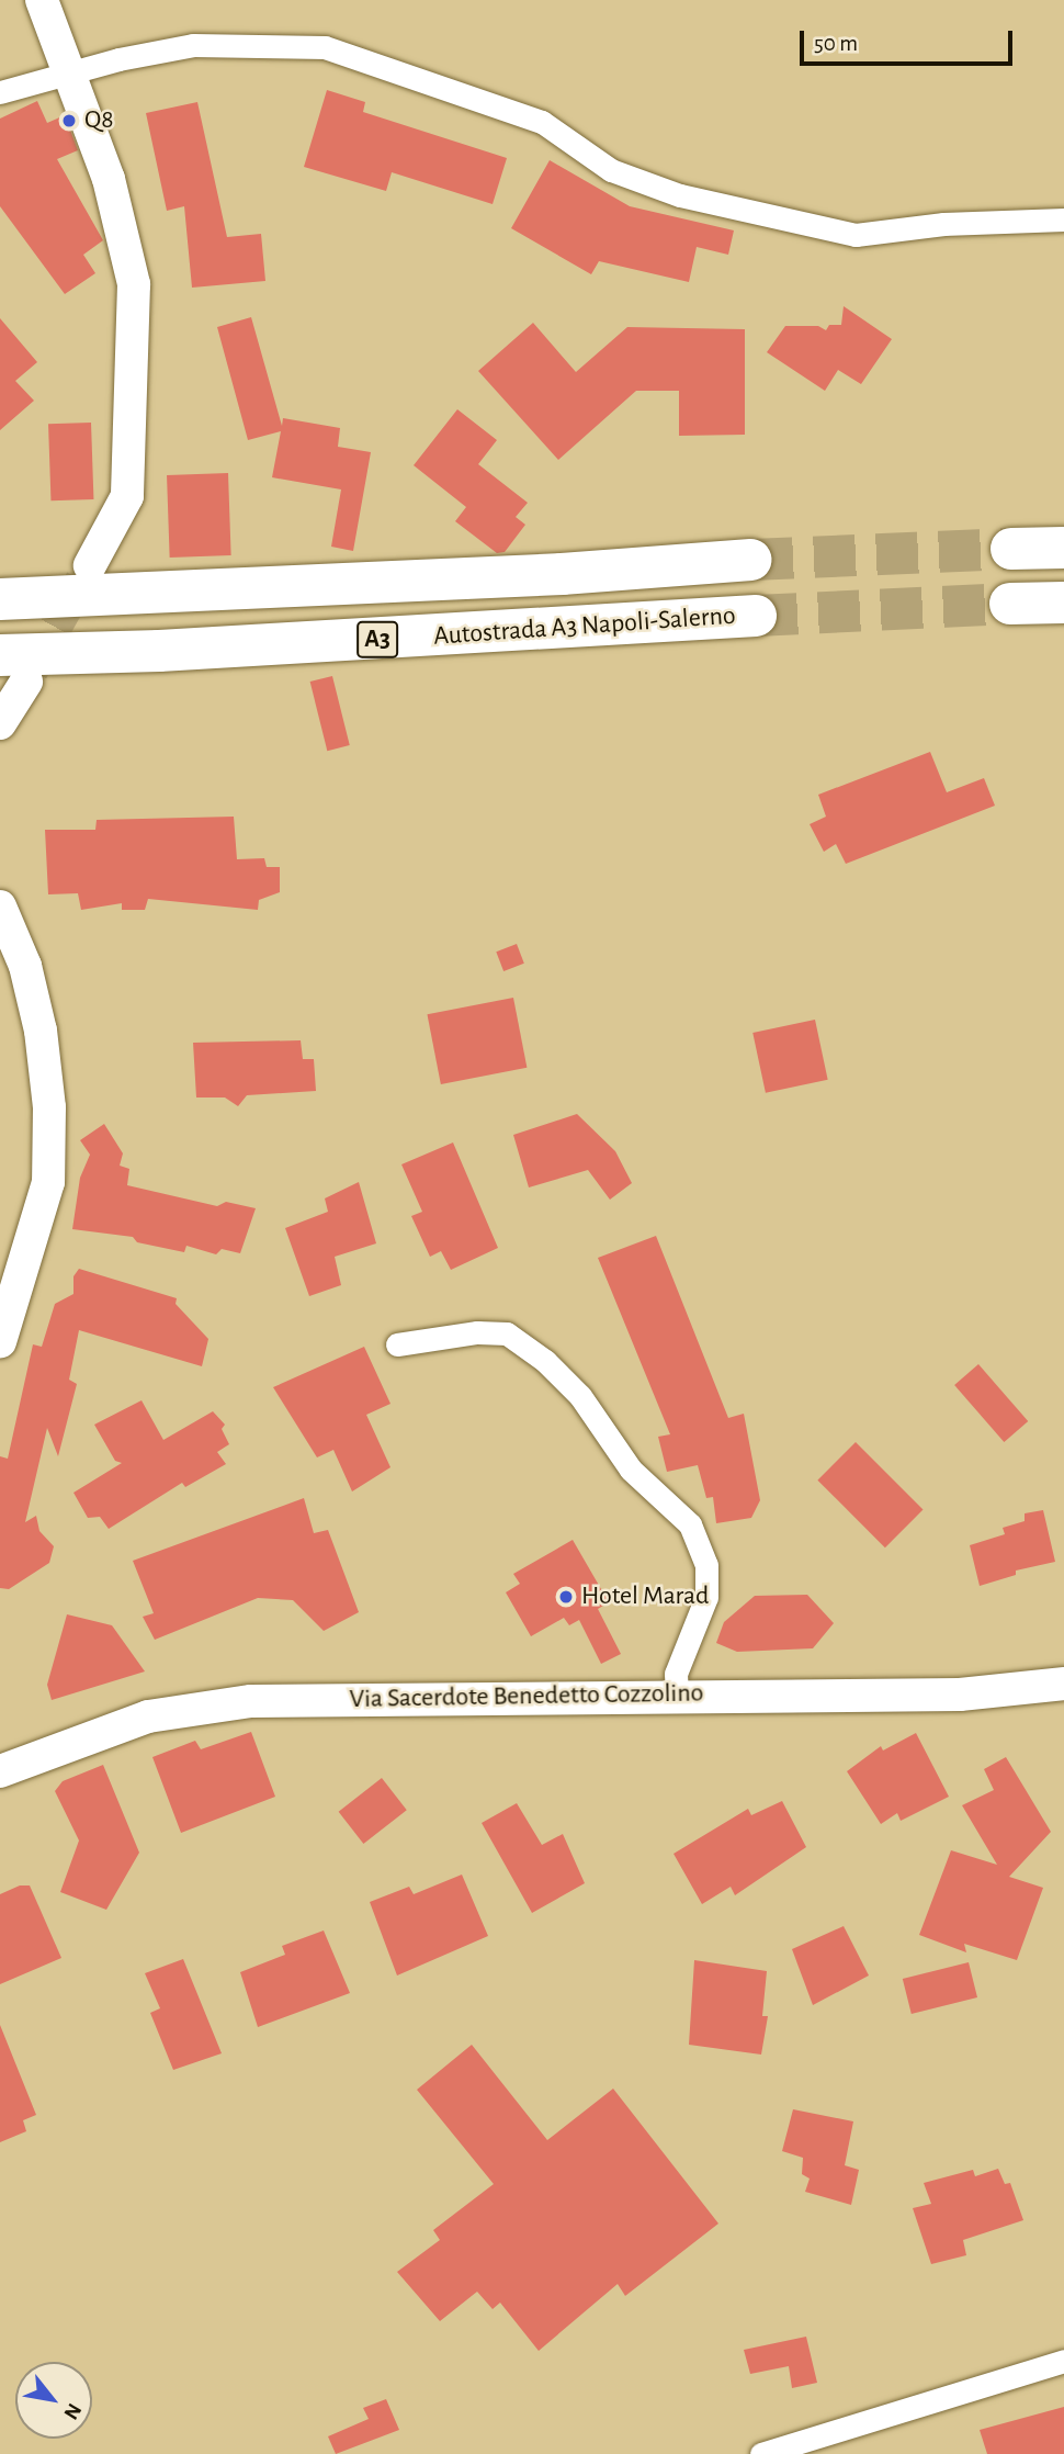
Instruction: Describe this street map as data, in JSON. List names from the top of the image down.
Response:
{
  "streets": {
    "highway": ["Autostrada A3 Napoli-Salerno", "A3"],
    "street": ["Via Sacerdote Benedetto Cozzolino"]
  },
  "places": ["Q8", "Hotel Marad"],
  "scale_bar": "50 m",
  "north": "bottom right"
}
